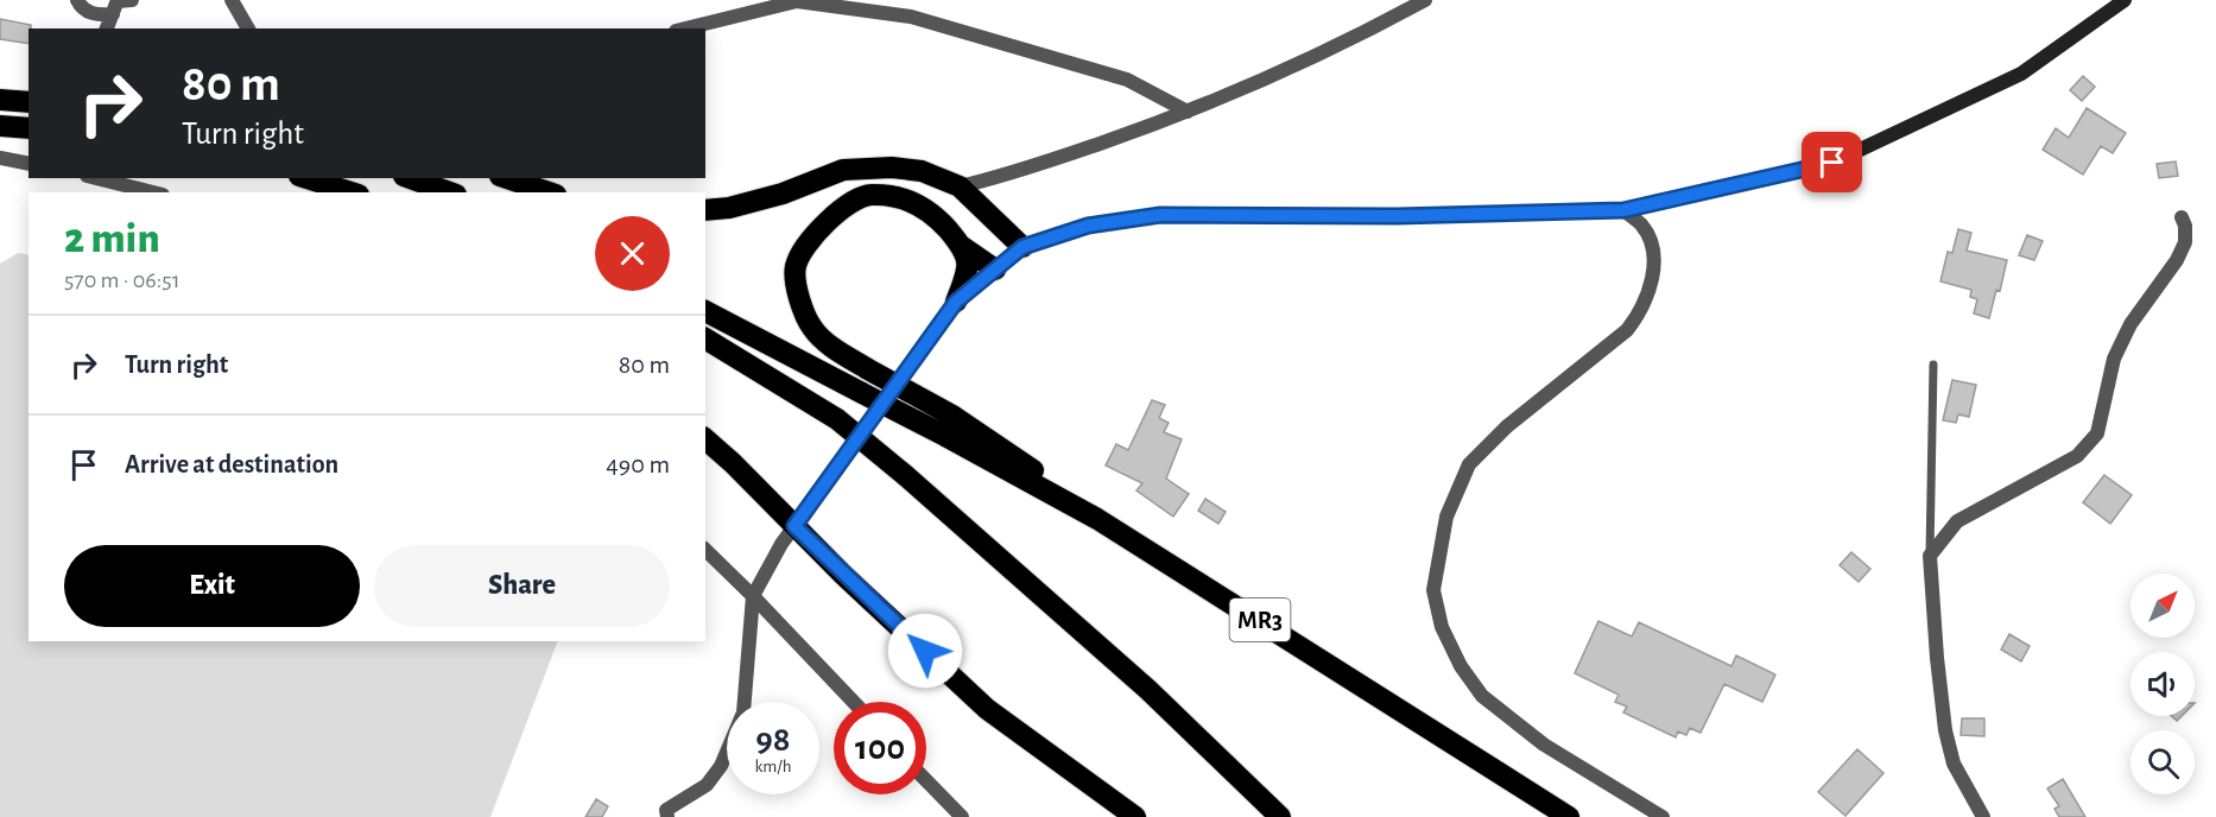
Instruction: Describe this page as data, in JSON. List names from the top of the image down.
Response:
{
  "streets": {
    "highway": ["MR3"]
  },
  "north": "top right",
  "page": {
    "turn": ["80 m", "Turn right"],
    "heading": ["2 min", "570 m · 06:51"],
    "list": [
      {
        "name": "Turn right",
        "value": "80 m"
      },
      {
        "name": "Arrive at destination",
        "value": "490 m"
      }
    ],
    "buttons": ["Exit", "Share"],
    "speed": "98 km/h",
    "limit": "100"
  }
}
